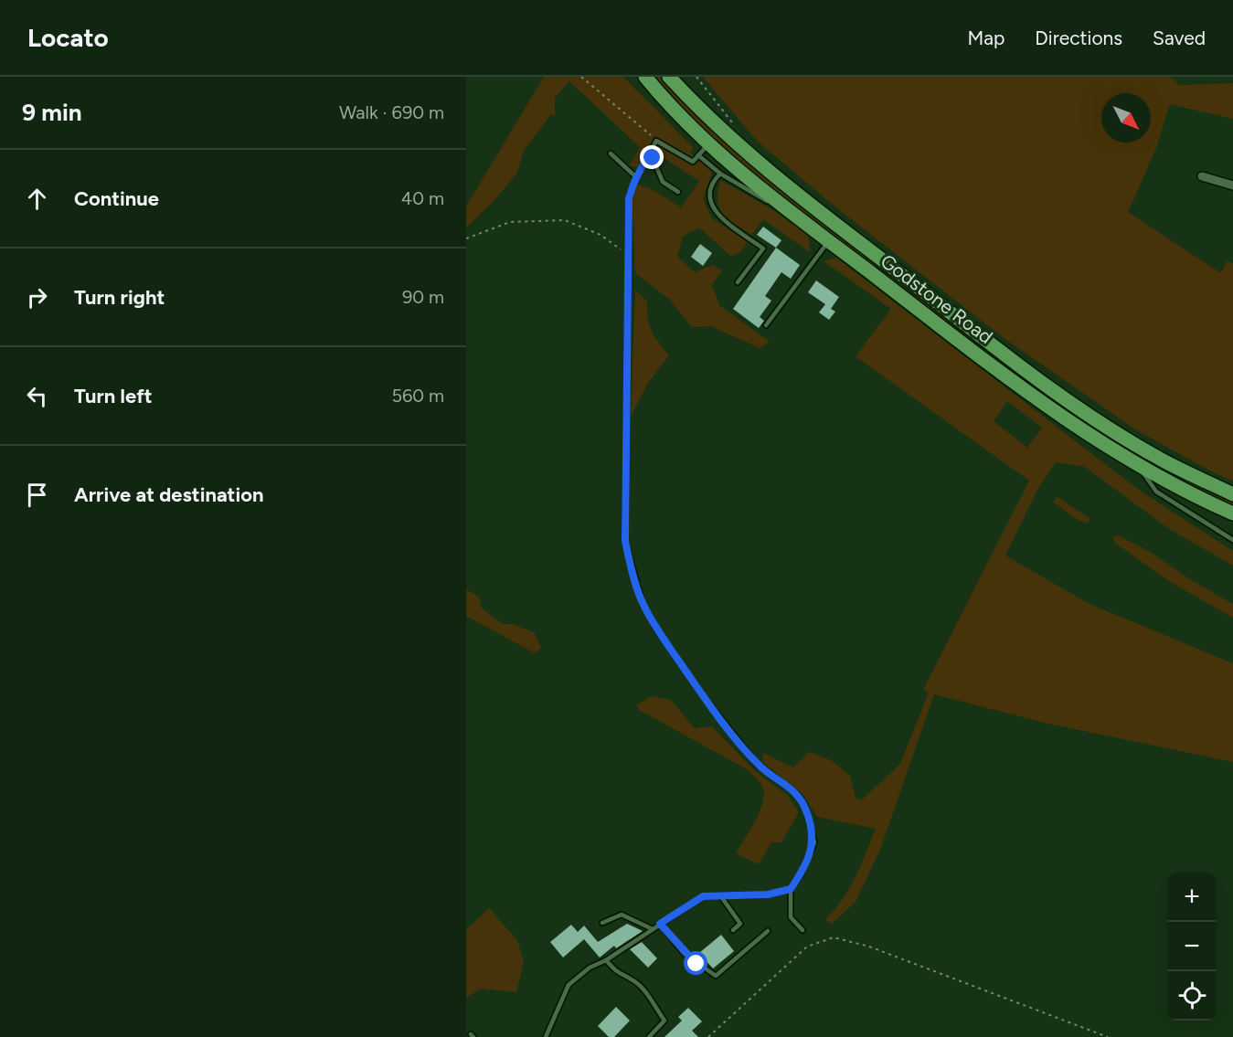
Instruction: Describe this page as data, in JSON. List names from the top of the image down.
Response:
{
  "streets": {
    "highway": ["Godstone Road"]
  },
  "north": "bottom right",
  "page": {
    "header": "Locato",
    "nav": ["Map", "Directions", "Saved"],
    "heading": ["9 min", "Walk · 690 m"],
    "list": [
      ["Continue", "40 m"],
      ["Turn right", "90 m"],
      ["Turn left", "560 m"],
      "Arrive at destination"
    ],
    "map_buttons": ["+", "−"]
  }
}
